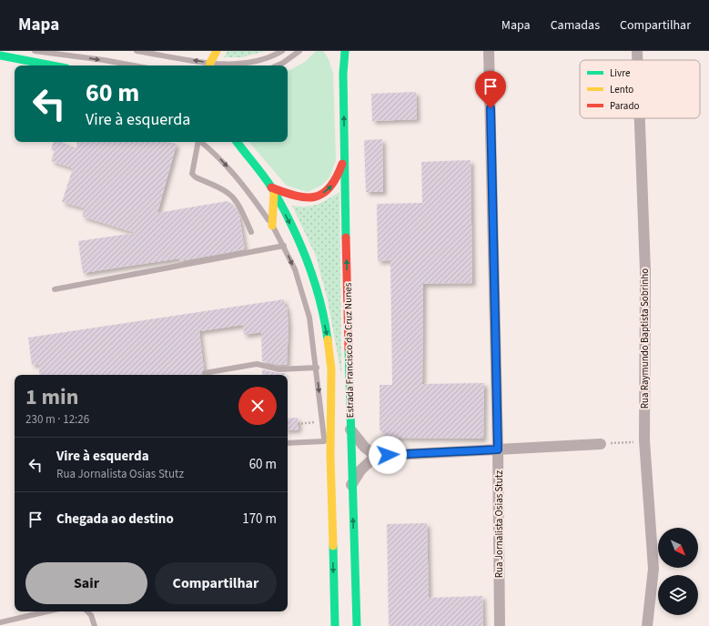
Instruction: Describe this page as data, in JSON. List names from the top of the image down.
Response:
{
  "streets": {
    "main road": ["Estrada Francisco da Cruz Nunes"],
    "street": ["Rua Raymundo Baptista Sobrinho", "Rua Jornalista Osias Stutz"]
  },
  "legend": ["Livre", "Lento", "Parado"],
  "north": "bottom right",
  "page": {
    "header": "Mapa",
    "nav": ["Mapa", "Camadas", "Compartilhar"],
    "turn": ["60 m", "Vire à esquerda"],
    "heading": ["1 min", "230 m · 12:26"],
    "list": [
      {
        "name": "Vire à esquerda",
        "note": "Rua Jornalista Osias Stutz",
        "value": "60 m"
      },
      {
        "name": "Chegada ao destino",
        "value": "170 m"
      }
    ],
    "buttons": ["Sair", "Compartilhar"]
  }
}
